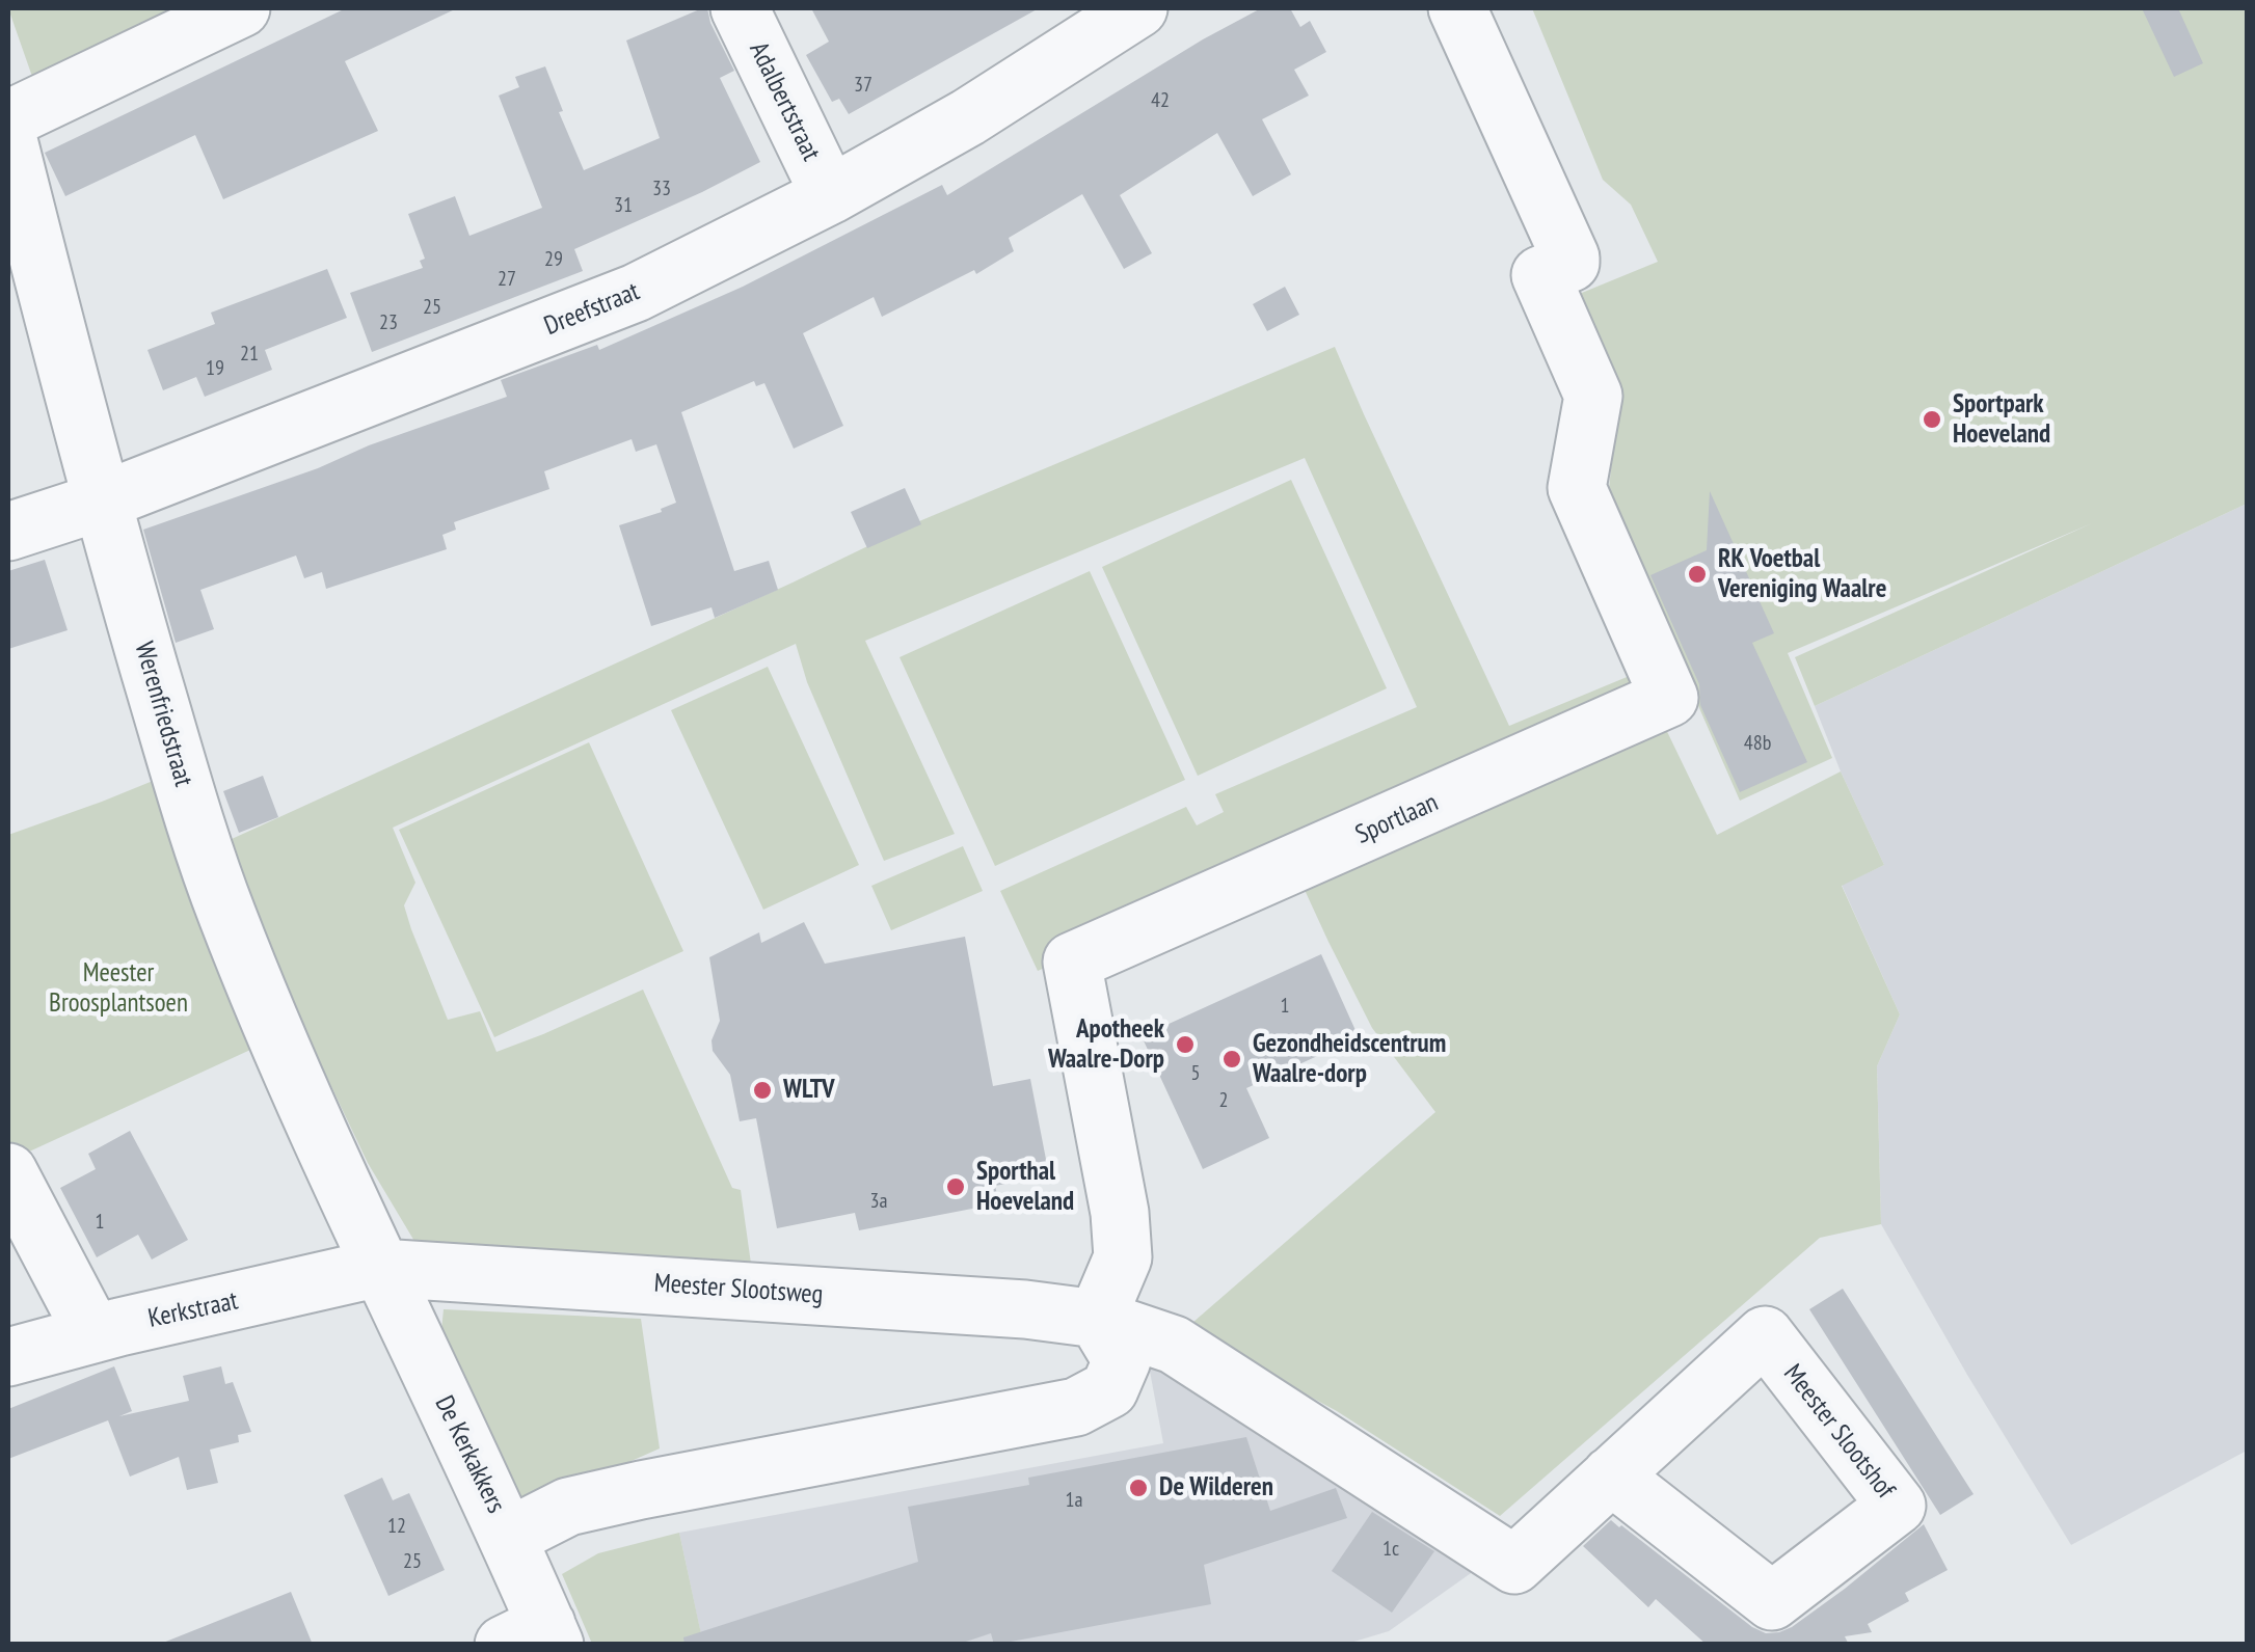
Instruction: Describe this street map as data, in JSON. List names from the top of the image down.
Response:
{
  "streets": {
    "street": [
      "Adalbertstraat",
      "Dreefstraat",
      "Werenfriedstraat",
      "Sportlaan",
      "Meester Slootsweg",
      "Kerkstraat",
      "Meester Slootshof",
      "De Kerkakkers"
    ]
  },
  "crossings": [
    ["Adalbertstraat", "Dreefstraat"],
    ["Dreefstraat", "Werenfriedstraat"],
    ["Werenfriedstraat", "Meester Slootsweg"],
    ["Werenfriedstraat", "Kerkstraat"],
    ["Werenfriedstraat", "De Kerkakkers"],
    ["Sportlaan", "Meester Slootsweg"],
    ["Meester Slootsweg", "Kerkstraat"],
    ["Meester Slootsweg", "Meester Slootshof"],
    ["Meester Slootsweg", "De Kerkakkers"],
    ["Kerkstraat", "De Kerkakkers"]
  ],
  "parks": ["Meester Broosplantsoen"],
  "places": [
    "Sportpark Hoeveland",
    "RK Voetbal Vereniging Waalre",
    "Apotheek Waalre-Dorp",
    "Gezondheidscentrum Waalre-dorp",
    "WLTV",
    "Sporthal Hoeveland",
    "De Wilderen"
  ],
  "house_numbers": [
    "37",
    "42",
    "33",
    "31",
    "29",
    "27",
    "25",
    "23",
    "21",
    "19",
    "48b",
    "1",
    "5",
    "2",
    "3a",
    "1",
    "1a",
    "12",
    "1c",
    "25"
  ]
}
